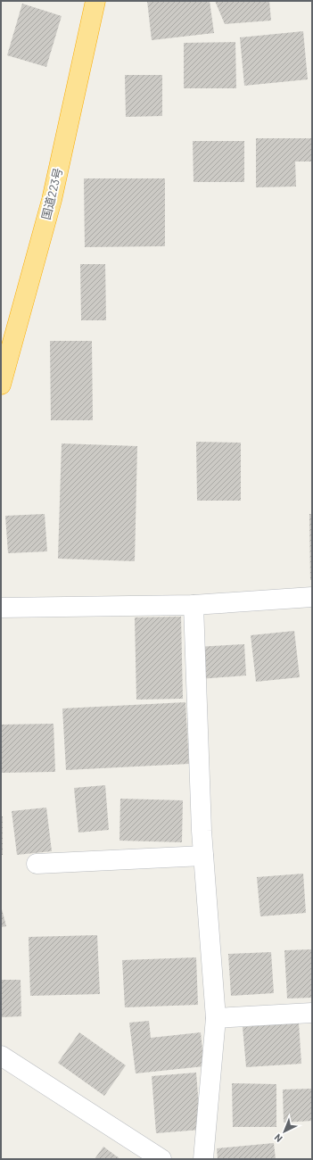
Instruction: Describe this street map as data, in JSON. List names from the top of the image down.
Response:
{
  "streets": {
    "highway": ["国道223号"]
  },
  "north": "bottom left"
}
